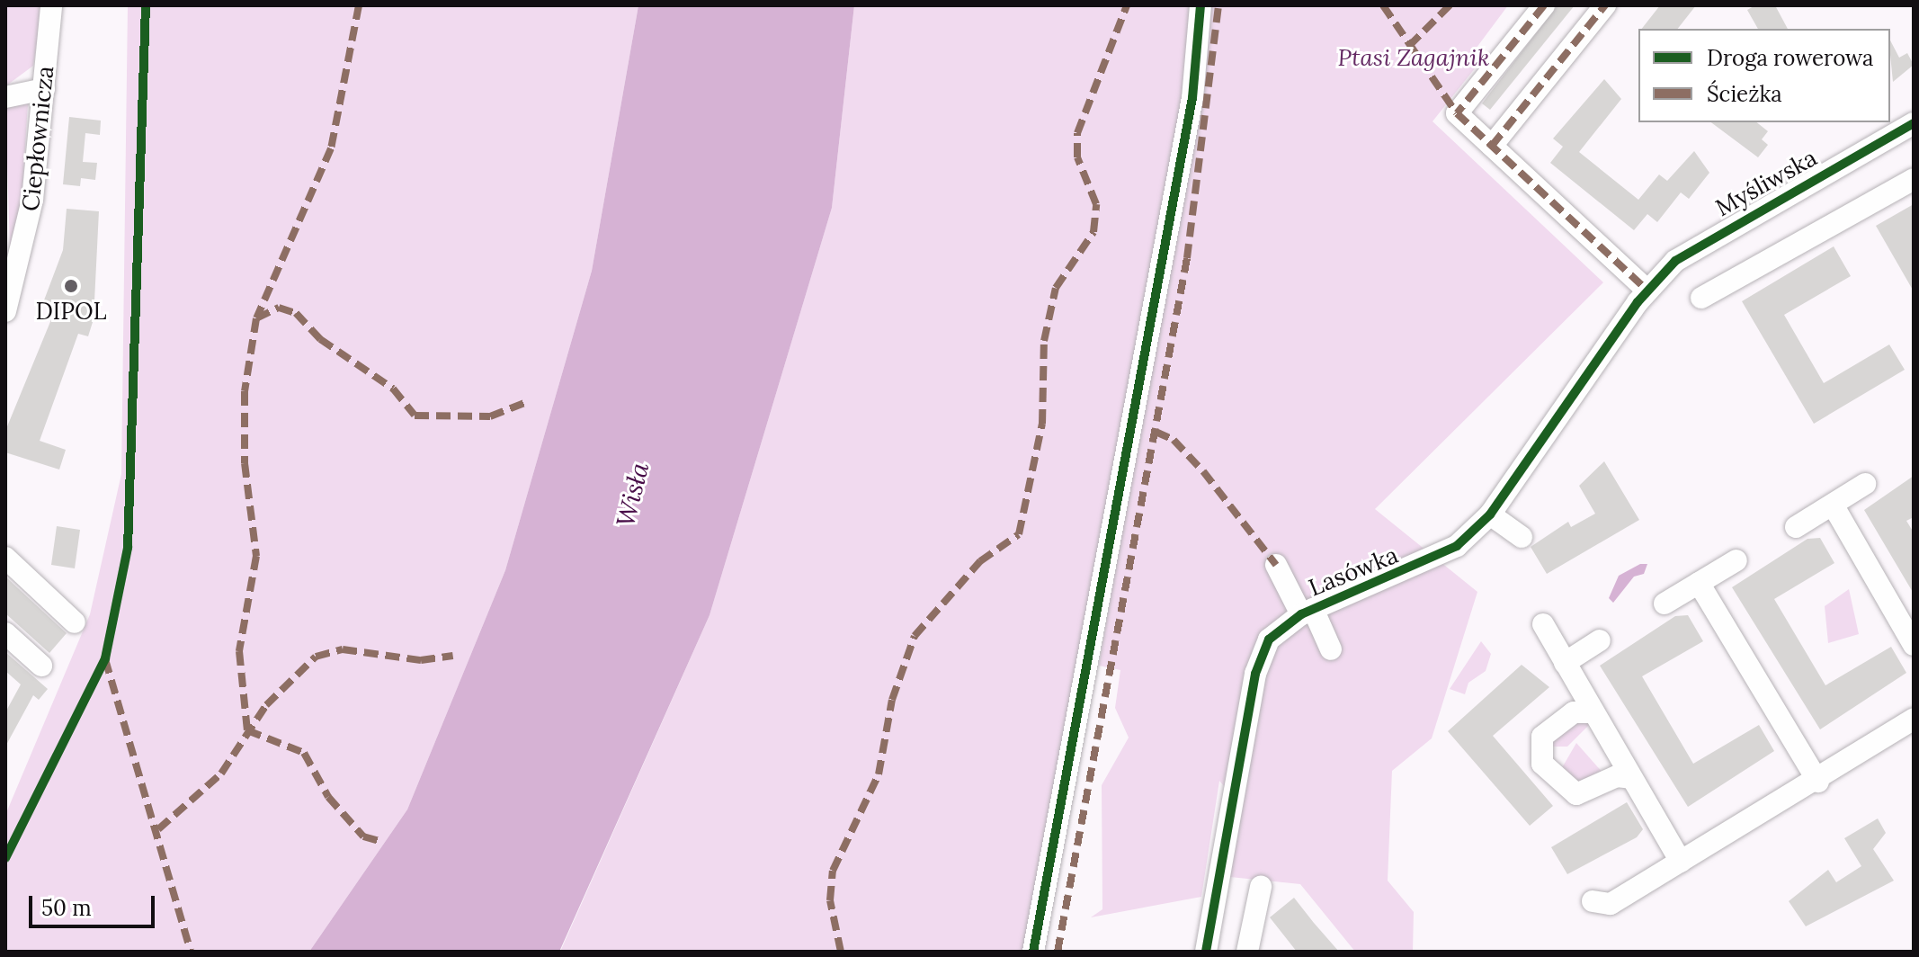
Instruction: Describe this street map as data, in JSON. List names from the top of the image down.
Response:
{
  "streets": {
    "street": ["Ciepłownicza", "Myśliwska", "Lasówka"]
  },
  "crossings": [
    ["Myśliwska", "Lasówka"]
  ],
  "water": ["Wisła"],
  "parks": ["Ptasi Zagajnik"],
  "places": ["DIPOL"],
  "legend": ["Droga rowerowa", "Ścieżka"],
  "scale_bar": "50 m"
}
